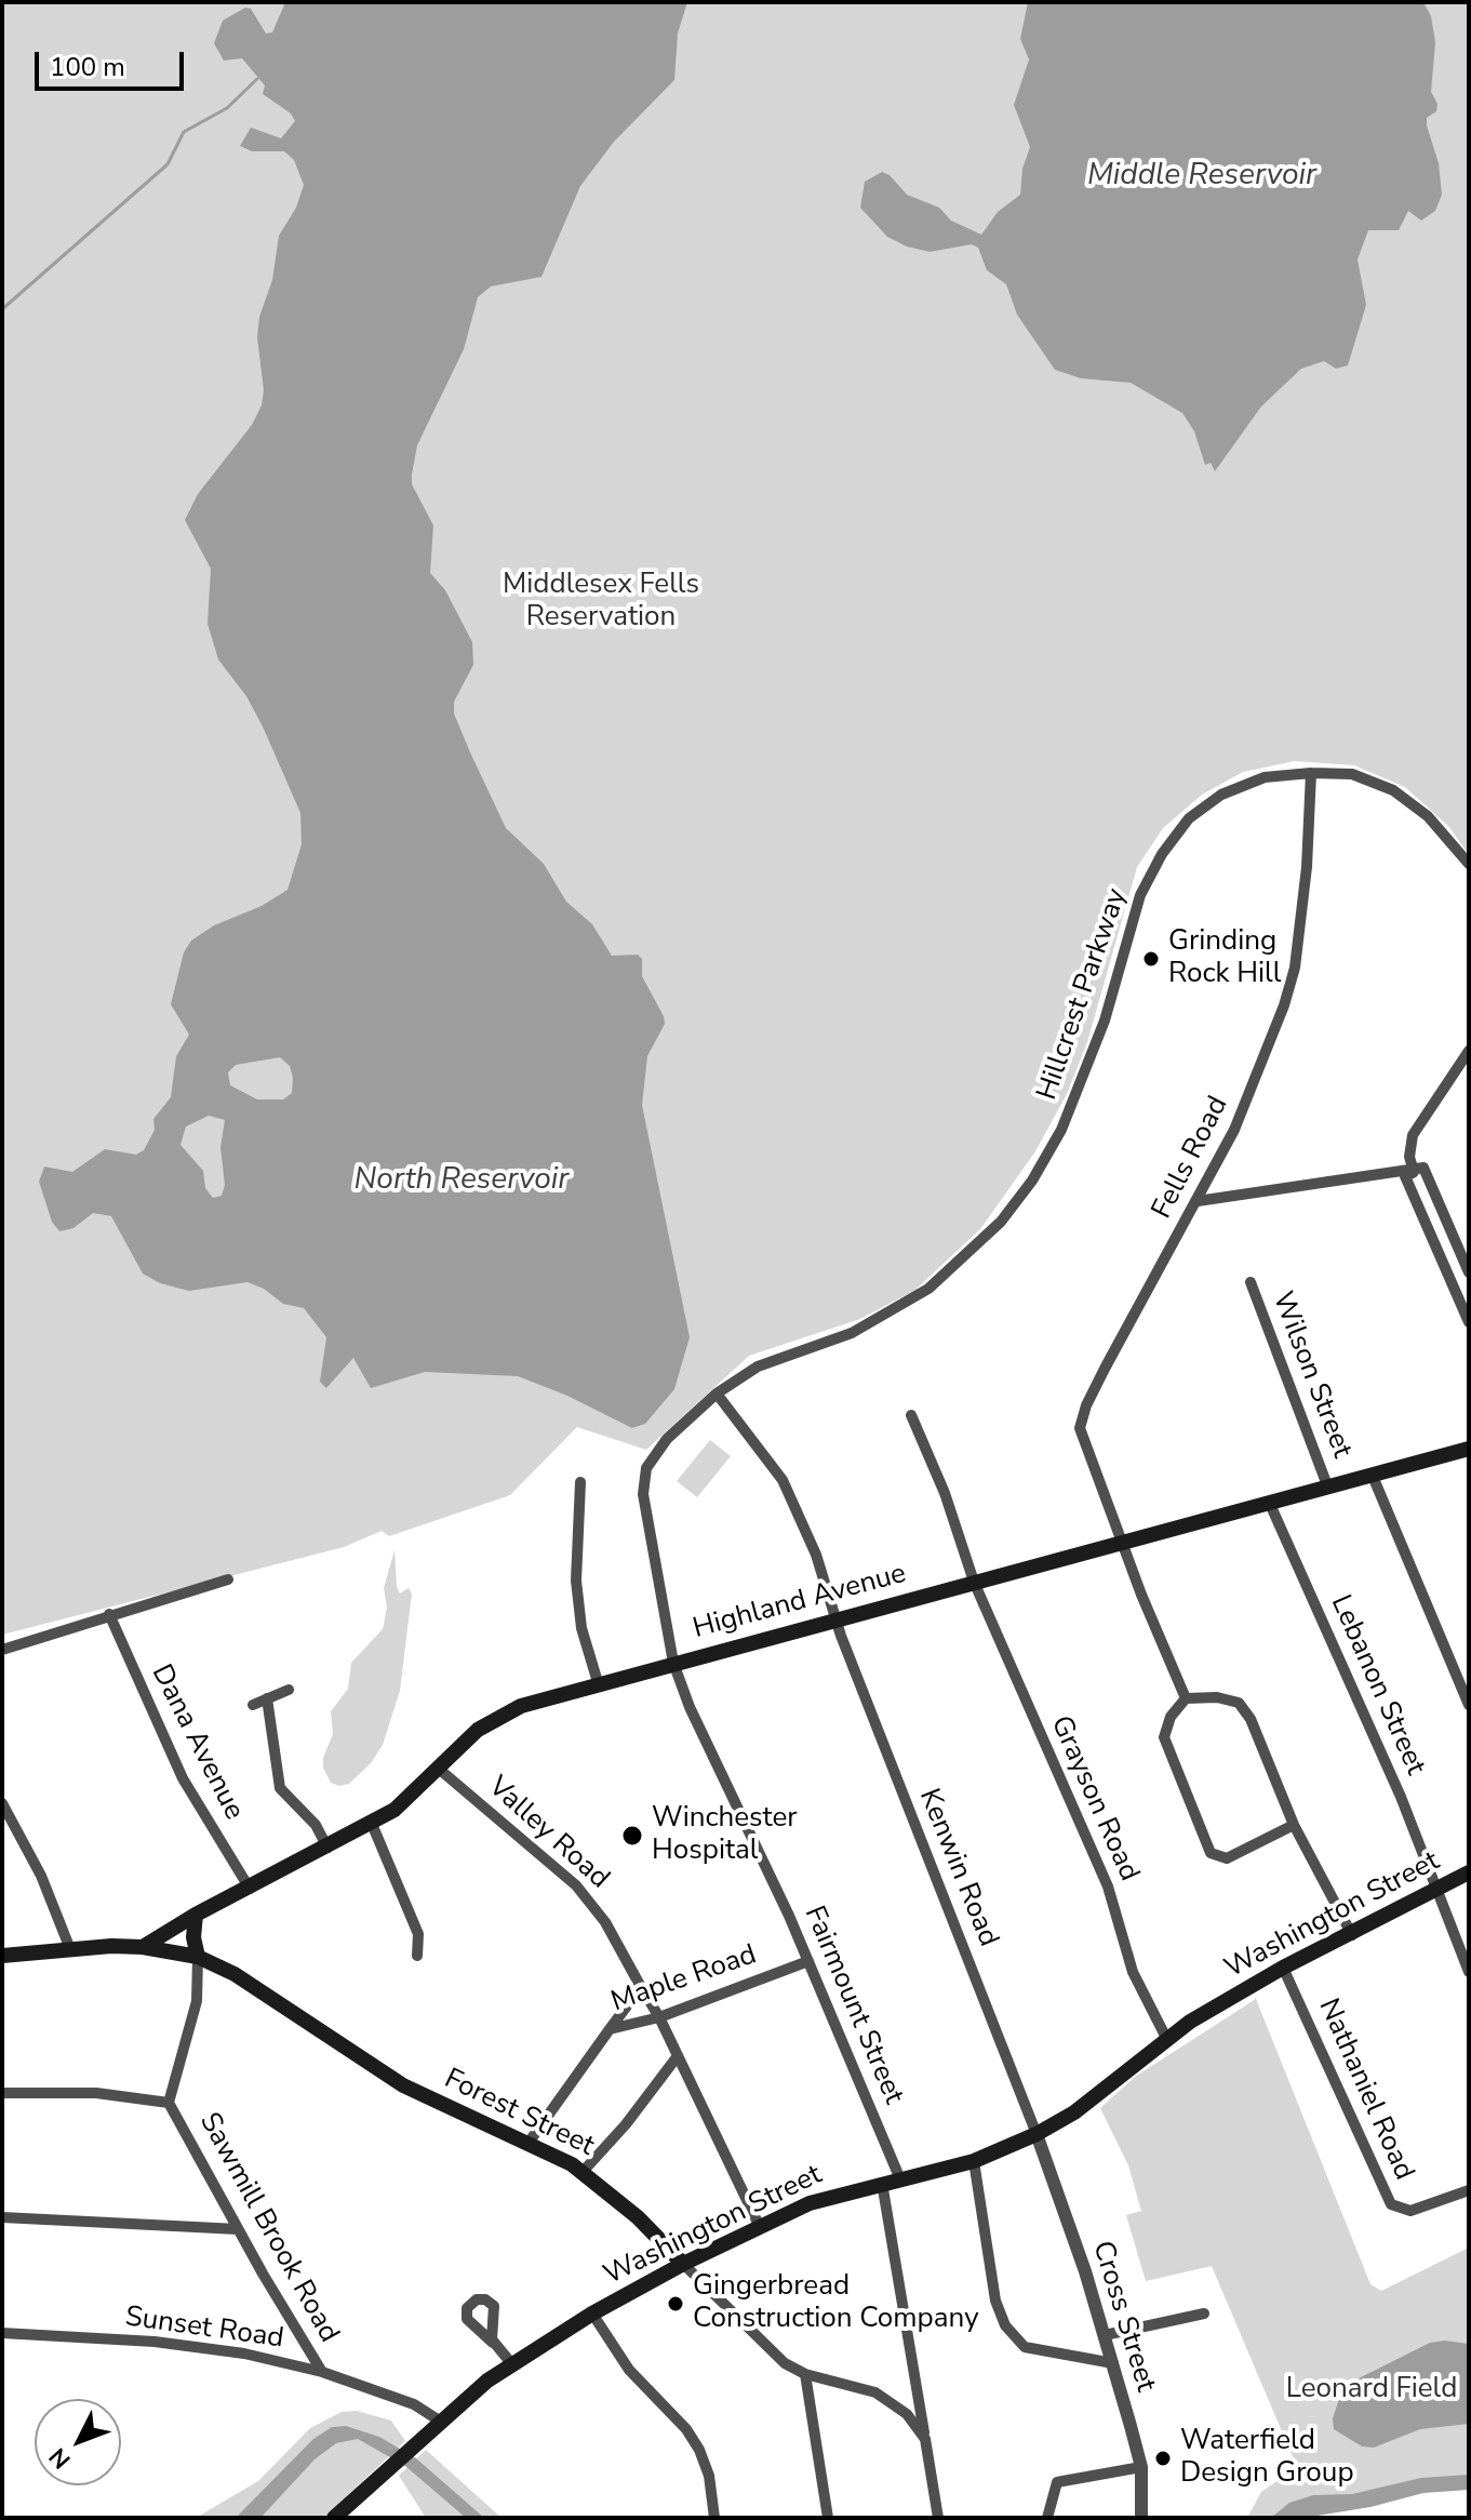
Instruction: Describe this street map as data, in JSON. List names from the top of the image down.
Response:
{
  "streets": {
    "main road": ["Highland Avenue", "Washington Street", "Forest Street"],
    "street": [
      "Hillcrest Parkway",
      "Fells Road",
      "Wilson Street",
      "Lebanon Street",
      "Dana Avenue",
      "Grayson Road",
      "Valley Road",
      "Kenwin Road",
      "Maple Road",
      "Fairmount Street",
      "Nathaniel Road",
      "Sawmill Brook Road",
      "Cross Street",
      "Sunset Road"
    ]
  },
  "crossings": [
    ["Hillcrest Parkway", "Fells Road"],
    ["Hillcrest Parkway", "Kenwin Road"],
    ["Hillcrest Parkway", "Fairmount Street"],
    ["Fells Road", "Highland Avenue"],
    ["Wilson Street", "Highland Avenue"],
    ["Highland Avenue", "Lebanon Street"],
    ["Highland Avenue", "Dana Avenue"],
    ["Highland Avenue", "Grayson Road"],
    ["Highland Avenue", "Valley Road"],
    ["Highland Avenue", "Kenwin Road"],
    ["Highland Avenue", "Fairmount Street"],
    ["Highland Avenue", "Forest Street"],
    ["Lebanon Street", "Washington Street"],
    ["Grayson Road", "Washington Street"],
    ["Valley Road", "Washington Street"],
    ["Valley Road", "Maple Road"],
    ["Kenwin Road", "Washington Street"],
    ["Kenwin Road", "Cross Street"],
    ["Washington Street", "Fairmount Street"],
    ["Washington Street", "Nathaniel Road"],
    ["Washington Street", "Forest Street"],
    ["Washington Street", "Cross Street"],
    ["Washington Street", "Sunset Road"],
    ["Maple Road", "Fairmount Street"],
    ["Maple Road", "Forest Street"],
    ["Forest Street", "Sawmill Brook Road"],
    ["Sawmill Brook Road", "Sunset Road"]
  ],
  "water": ["Middle Reservoir", "North Reservoir"],
  "parks": ["Middlesex Fells Reservation", "Leonard Field"],
  "places": [
    "Grinding Rock Hill",
    "Winchester Hospital",
    "Gingerbread Construction Company",
    "Waterfield Design Group"
  ],
  "scale_bar": "100 m",
  "north": "bottom left"
}
